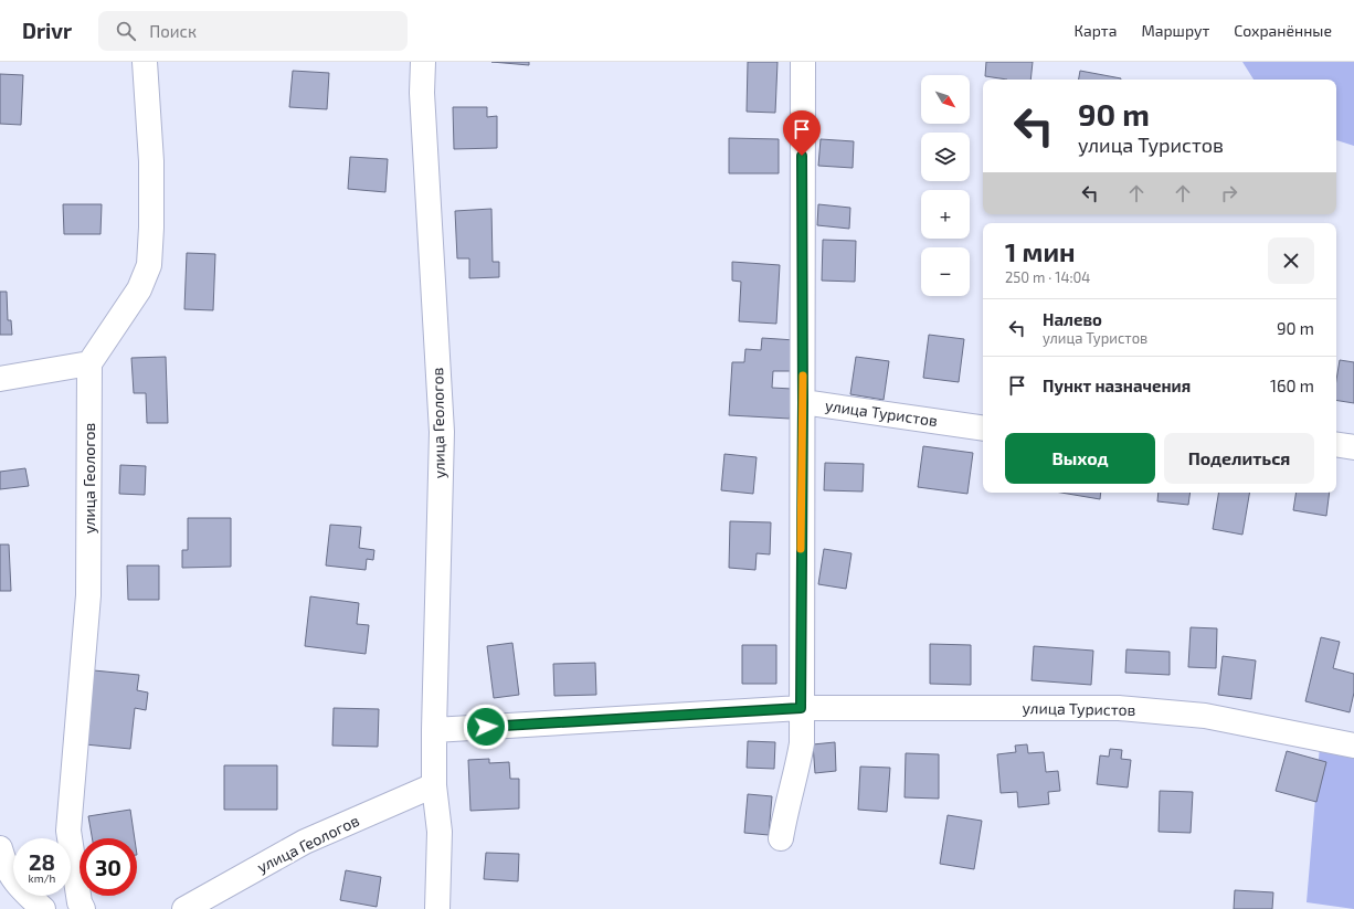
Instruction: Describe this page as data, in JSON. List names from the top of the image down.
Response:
{
  "streets": {
    "street": ["улица Туристов", "улица Геологов"]
  },
  "crossings": [
    ["улица Туристов", "улица Геологов"]
  ],
  "north": "bottom right",
  "page": {
    "header": "Drivr",
    "search": "Поиск",
    "nav": ["Карта", "Маршрут", "Сохранённые"],
    "map_buttons": ["+", "−"],
    "turn": ["90 m", "улица Туристов"],
    "heading": ["1 мин", "250 m · 14:04"],
    "list": [
      {
        "name": "Налево",
        "note": "улица Туристов",
        "value": "90 m"
      },
      {
        "name": "Пункт назначения",
        "value": "160 m"
      }
    ],
    "buttons": ["Выход", "Поделиться"],
    "speed": "28 km/h",
    "limit": "30"
  }
}
